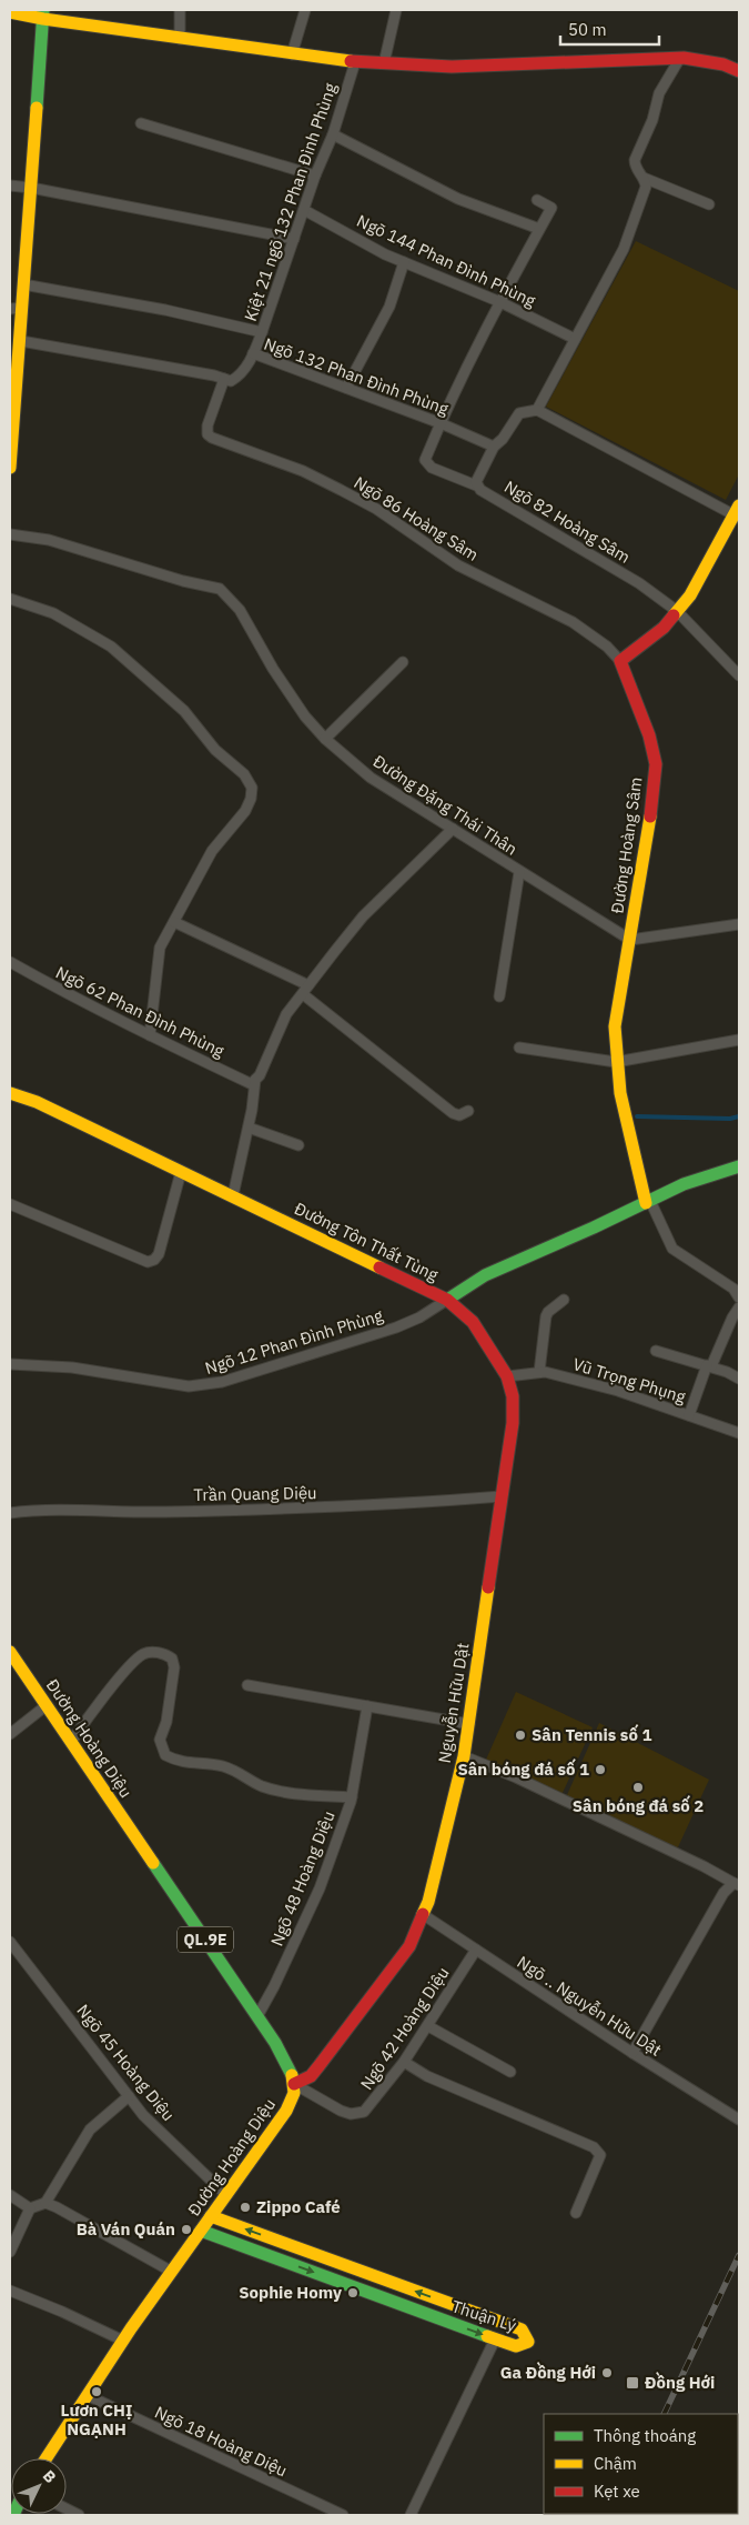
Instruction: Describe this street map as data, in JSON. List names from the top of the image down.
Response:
{
  "streets": {
    "street": [
      "Kiệt 21 ngõ 132 Phan Đình Phùng",
      "Ngõ 144 Phan Đình Phùng",
      "Ngõ 132 Phan Đình Phùng",
      "Ngõ 86 Hoàng Sâm",
      "Ngõ 82 Hoàng Sâm",
      "Đường Đặng Thái Thân",
      "Đường Hoàng Sâm",
      "Ngõ 62 Phan Đình Phùng",
      "Đường Tôn Thất Tùng",
      "Ngõ 12 Phan Đình Phùng",
      "Vũ Trọng Phụng",
      "Trần Quang Diệu",
      "Nguyễn Hữu Dật",
      "Đường Hoàng Diệu",
      "Ngõ 48 Hoàng Diệu",
      "QL.9E",
      "Ngõ .. Nguyễn Hữu Dật",
      "Ngõ 42 Hoàng Diệu",
      "Ngõ 45 Hoàng Diệu",
      "Thuận Lý",
      "Ngõ 18 Hoàng Diệu"
    ]
  },
  "crossings": [
    ["Kiệt 21 ngõ 132 Phan Đình Phùng", "Ngõ 144 Phan Đình Phùng"],
    ["Kiệt 21 ngõ 132 Phan Đình Phùng", "Ngõ 132 Phan Đình Phùng"],
    ["Ngõ 132 Phan Đình Phùng", "Ngõ 86 Hoàng Sâm"],
    ["Ngõ 132 Phan Đình Phùng", "Ngõ 82 Hoàng Sâm"],
    ["Ngõ 86 Hoàng Sâm", "Đường Hoàng Sâm"],
    ["Đường Đặng Thái Thân", "Đường Hoàng Sâm"],
    ["Đường Hoàng Sâm", "Đường Tôn Thất Tùng"],
    ["Đường Tôn Thất Tùng", "Ngõ 12 Phan Đình Phùng"],
    ["Đường Tôn Thất Tùng", "Nguyễn Hữu Dật"],
    ["Ngõ 12 Phan Đình Phùng", "Nguyễn Hữu Dật"],
    ["Vũ Trọng Phụng", "Nguyễn Hữu Dật"],
    ["Trần Quang Diệu", "Nguyễn Hữu Dật"],
    ["Nguyễn Hữu Dật", "Đường Hoàng Diệu"],
    ["Nguyễn Hữu Dật", "Ngõ .. Nguyễn Hữu Dật"],
    ["Nguyễn Hữu Dật", "Ngõ 42 Hoàng Diệu"],
    ["Đường Hoàng Diệu", "Ngõ 48 Hoàng Diệu"],
    ["Đường Hoàng Diệu", "Ngõ 42 Hoàng Diệu"],
    ["Đường Hoàng Diệu", "Ngõ 45 Hoàng Diệu"],
    ["Đường Hoàng Diệu", "Thuận Lý"],
    ["Đường Hoàng Diệu", "Ngõ 18 Hoàng Diệu"],
    ["Ngõ .. Nguyễn Hữu Dật", "Ngõ 42 Hoàng Diệu"]
  ],
  "places": {
    "other": [
      "Sân Tennis số 1",
      "Sân bóng đá số 1",
      "Sân bóng đá số 2",
      "Zippo Café",
      "Bà Ván Quán",
      "Sophie Homy",
      "Ga Đồng Hới",
      "Lươn CHỊ NGẠNH"
    ],
    "transit": ["Đồng Hới"]
  },
  "legend": ["Thông thoáng", "Chậm", "Kẹt xe"],
  "scale_bar": "50 m",
  "north": "top right"
}
